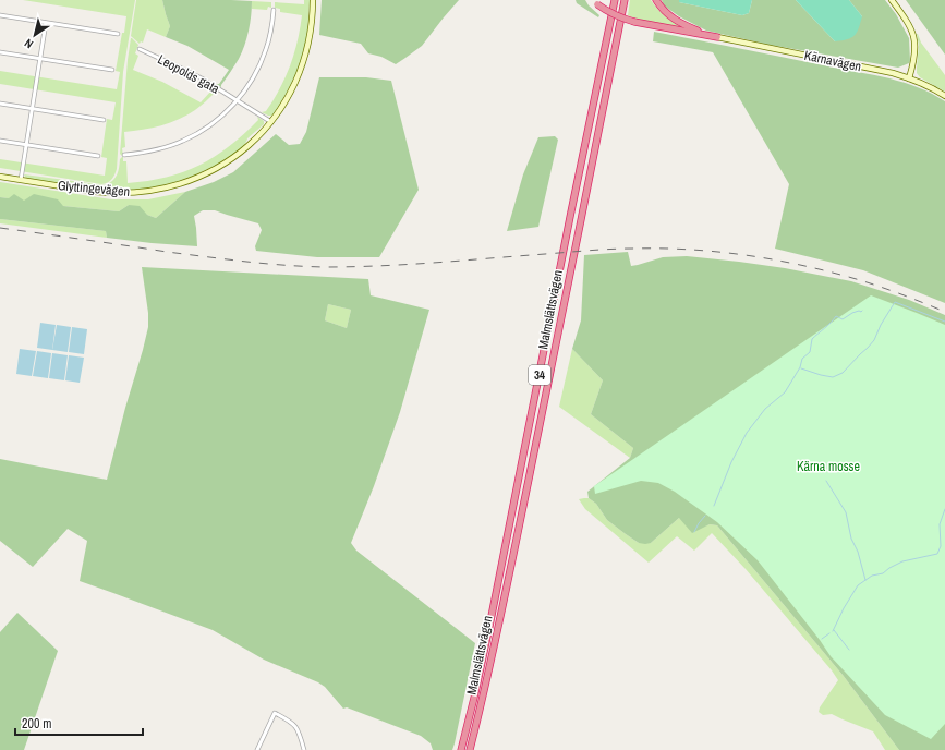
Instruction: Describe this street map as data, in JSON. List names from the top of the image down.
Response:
{
  "streets": {
    "highway": ["Malmslättsvägen", "34"],
    "street": ["Kärnavägen", "Leopolds gata", "Glyttingevägen"]
  },
  "crossings": [
    ["Leopolds gata", "Glyttingevägen"]
  ],
  "parks": ["Kärna mosse"],
  "scale_bar": "200 m",
  "north": "bottom left"
}
